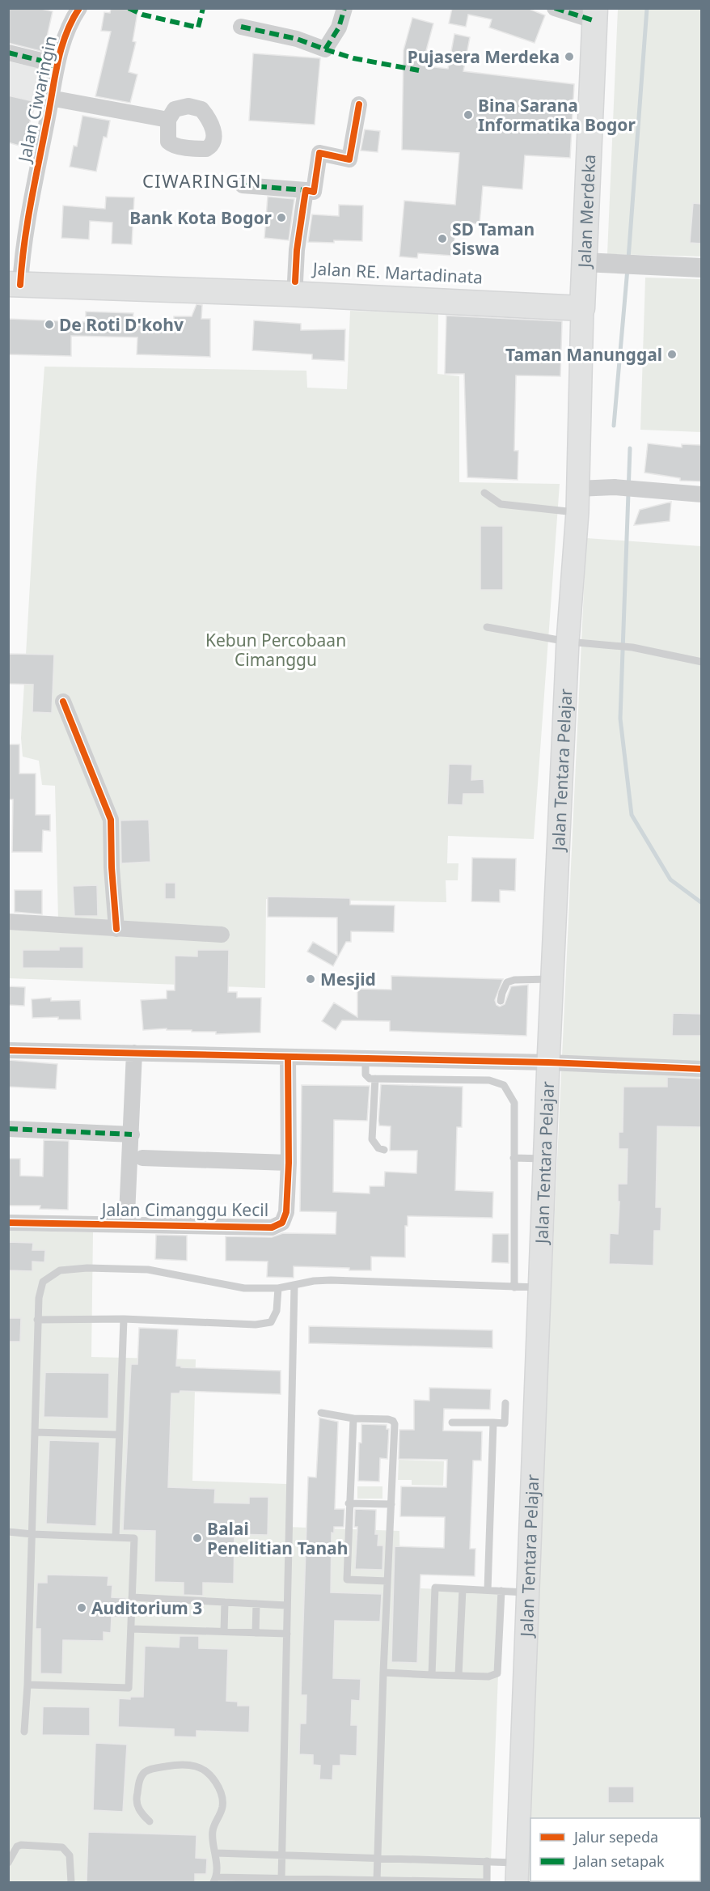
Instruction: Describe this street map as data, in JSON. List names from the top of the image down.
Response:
{
  "streets": {
    "main road": ["Jalan Merdeka", "Jalan RE. Martadinata", "Jalan Tentara Pelajar"],
    "street": ["Jalan Ciwaringin", "Jalan Cimanggu Kecil"]
  },
  "crossings": [
    ["Jalan Ciwaringin", "Jalan RE. Martadinata"],
    ["Jalan Merdeka", "Jalan RE. Martadinata"],
    ["Jalan Merdeka", "Jalan Tentara Pelajar"],
    ["Jalan RE. Martadinata", "Jalan Tentara Pelajar"]
  ],
  "districts": ["CIWARINGIN"],
  "parks": ["Kebun Percobaan Cimanggu"],
  "places": [
    "Pujasera Merdeka",
    "Bina Sarana Informatika Bogor",
    "Bank Kota Bogor",
    "SD Taman Siswa",
    "De Roti D'kohv",
    "Taman Manunggal",
    "Mesjid",
    "Balai Penelitian Tanah",
    "Auditorium 3"
  ],
  "legend": ["Jalur sepeda", "Jalan setapak"]
}
